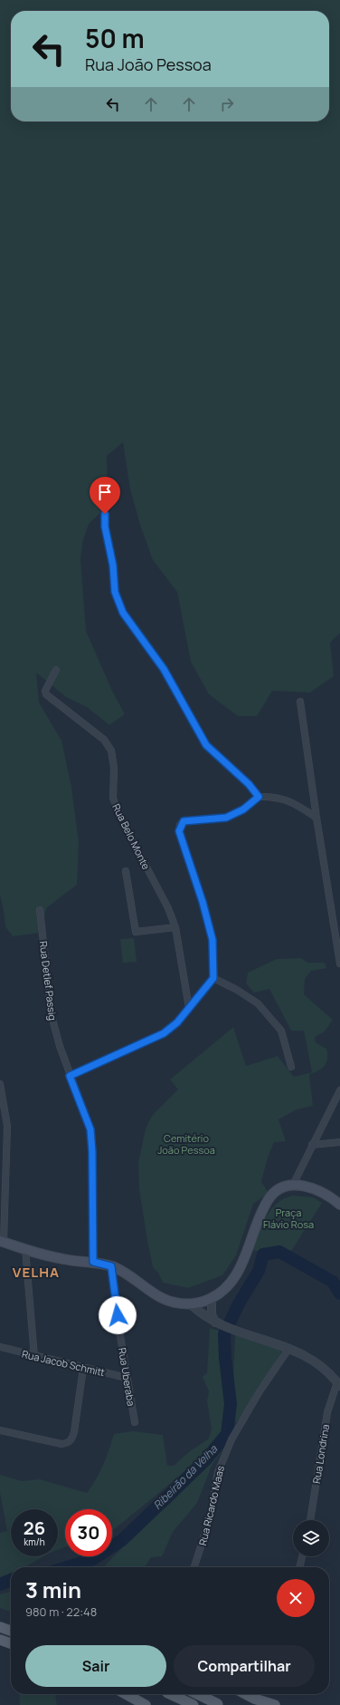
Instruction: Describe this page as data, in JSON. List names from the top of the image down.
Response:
{
  "streets": {
    "street": [
      "Rua Belo Monte",
      "Rua Detlef Passig",
      "Rua Jacob Schmitt",
      "Rua Uberaba",
      "Rua Londrina",
      "Rua Ricardo Maas"
    ]
  },
  "crossings": [
    ["Rua Jacob Schmitt", "Rua Uberaba"]
  ],
  "districts": ["VELHA"],
  "water": ["Ribeirão da Velha"],
  "parks": ["Cemitério João Pessoa", "Praça Flávio Rosa"],
  "page": {
    "turn": ["50 m", "Rua João Pessoa"],
    "speed": "26 km/h",
    "limit": "30",
    "heading": ["3 min", "980 m · 22:48"],
    "buttons": ["Sair", "Compartilhar"]
  }
}
